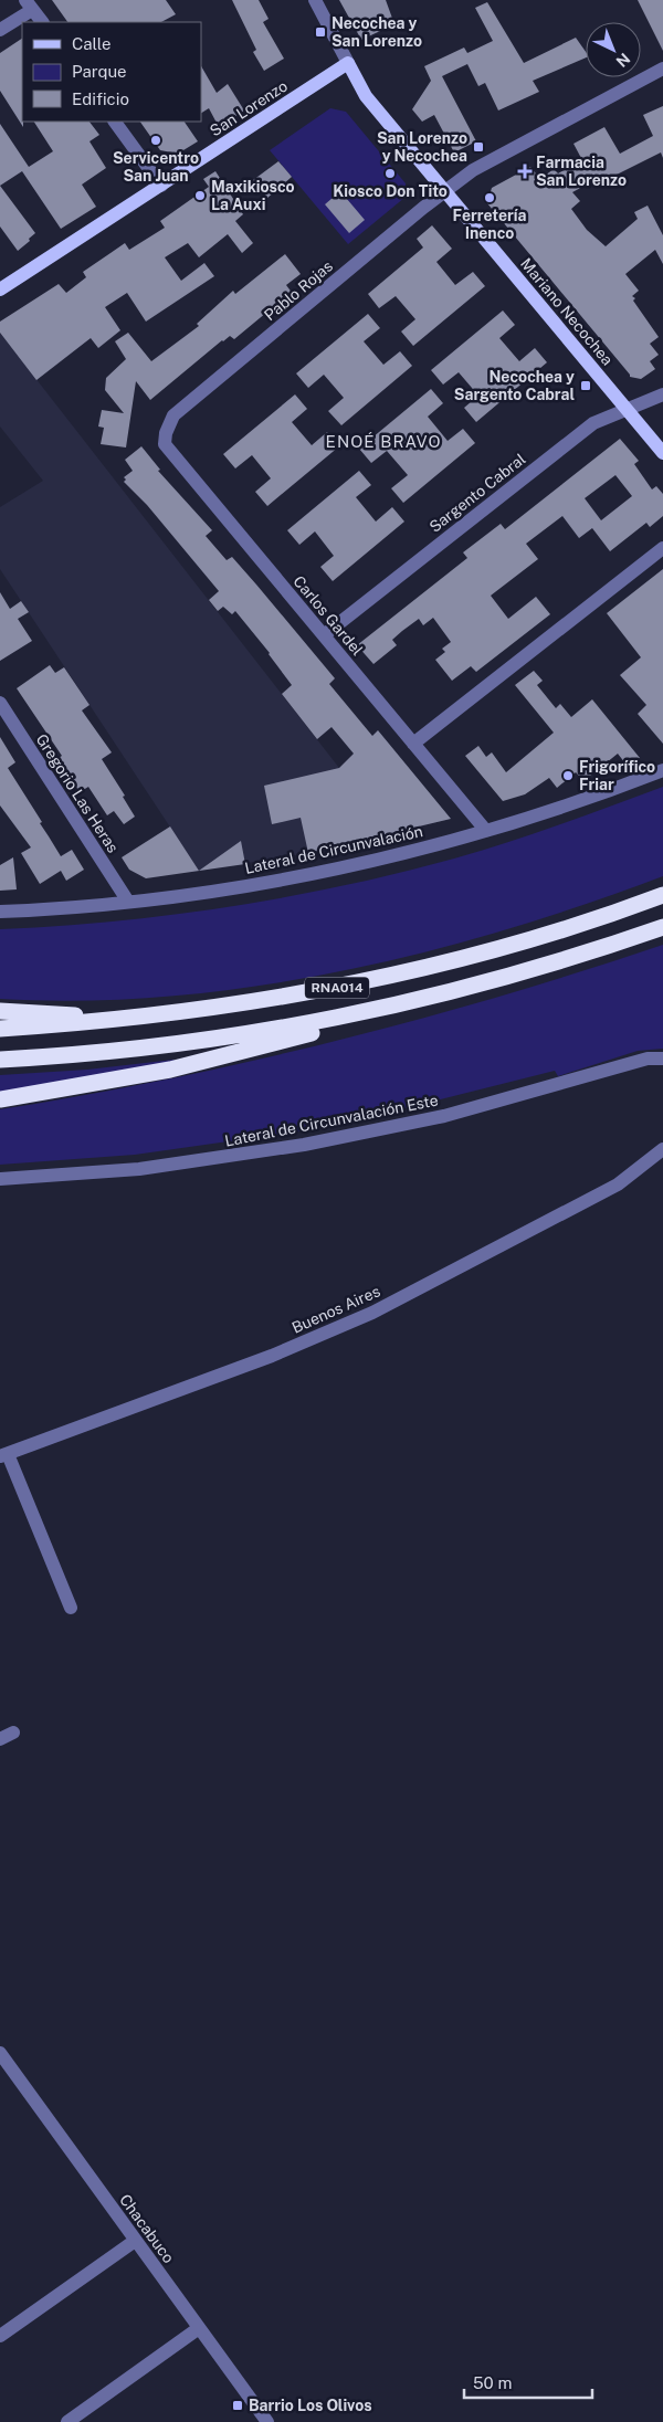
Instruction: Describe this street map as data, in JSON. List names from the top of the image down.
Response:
{
  "streets": {
    "highway": ["RNA014"],
    "main road": ["San Lorenzo", "Mariano Necochea"],
    "street": [
      "Pablo Rojas",
      "Sargento Cabral",
      "Carlos Gardel",
      "Gregorio Las Heras",
      "Lateral de Circunvalación",
      "Lateral de Circunvalación Este",
      "Buenos Aires",
      "Chacabuco"
    ]
  },
  "crossings": [
    ["San Lorenzo", "Mariano Necochea"],
    ["Pablo Rojas", "Mariano Necochea"],
    ["Pablo Rojas", "Carlos Gardel"],
    ["Mariano Necochea", "Sargento Cabral"],
    ["Sargento Cabral", "Carlos Gardel"],
    ["Carlos Gardel", "Lateral de Circunvalación"],
    ["Gregorio Las Heras", "Lateral de Circunvalación"]
  ],
  "districts": ["ENOÉ BRAVO"],
  "places": {
    "transit": [
      "Necochea y San Lorenzo",
      "San Lorenzo y Necochea",
      "Necochea y Sargento Cabral",
      "Barrio Los Olivos"
    ],
    "other": [
      "Servicentro San Juan",
      "Kiosco Don Tito",
      "Maxikiosco La Auxi",
      "Ferretería Inenco",
      "Frigorífico Friar"
    ],
    "health": ["Farmacia San Lorenzo"]
  },
  "legend": ["Calle", "Parque", "Edificio"],
  "scale_bar": "50 m",
  "north": "bottom right"
}
